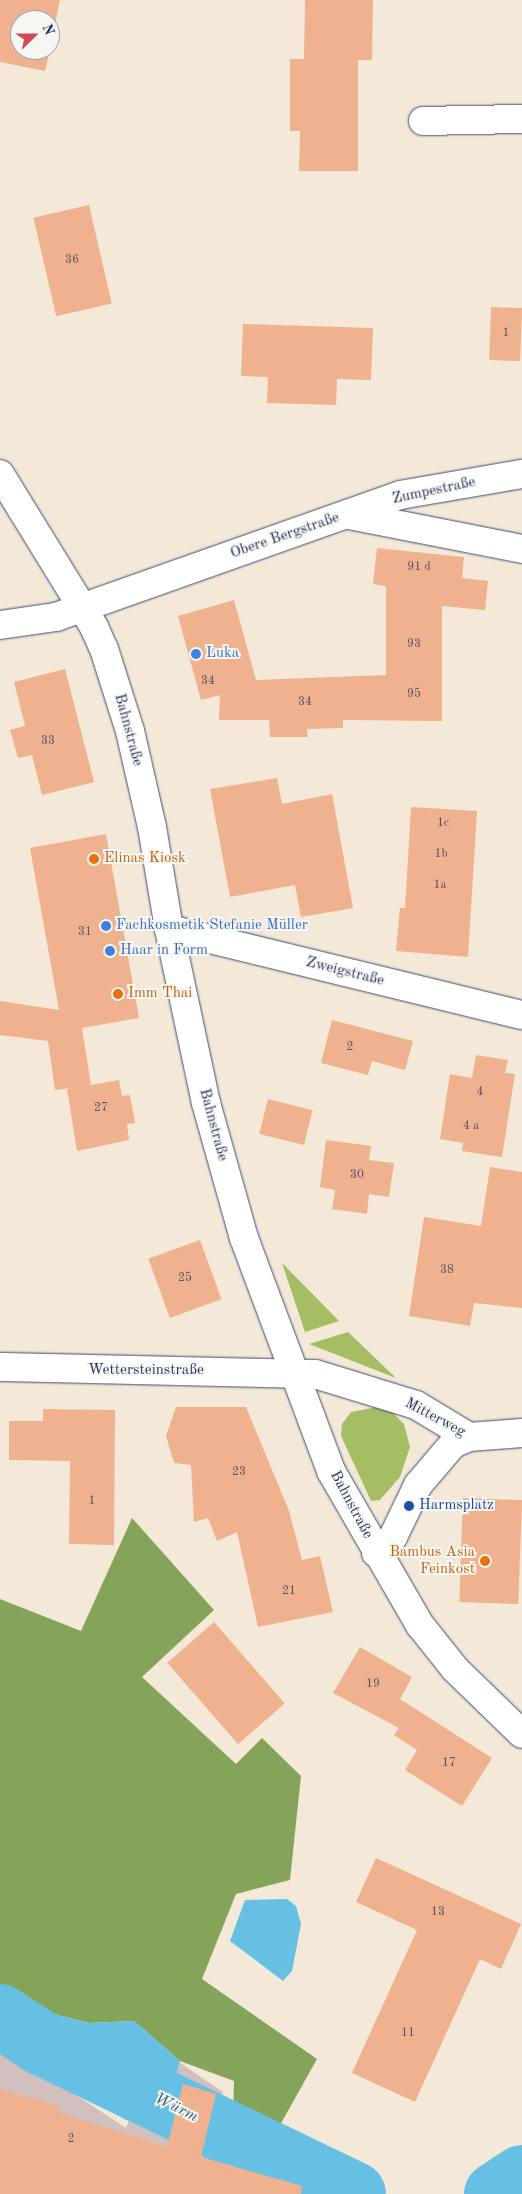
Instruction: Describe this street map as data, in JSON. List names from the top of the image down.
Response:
{
  "streets": {
    "street": [
      "Zumpestraße",
      "Obere Bergstraße",
      "Bahnstraße",
      "Zweigstraße",
      "Wettersteinstraße",
      "Mitterweg"
    ]
  },
  "crossings": [
    ["Zumpestraße", "Obere Bergstraße"],
    ["Obere Bergstraße", "Bahnstraße"],
    ["Bahnstraße", "Zweigstraße"],
    ["Bahnstraße", "Wettersteinstraße"],
    ["Bahnstraße", "Mitterweg"],
    ["Wettersteinstraße", "Mitterweg"]
  ],
  "water": ["Würm"],
  "places": [
    "Luka",
    "Elinas Kiosk",
    "Fachkosmetik Stefanie Müller",
    "Haar in Form",
    "Imm Thai",
    "Harmsplatz",
    "Bambus Asia Feinkost"
  ],
  "house_numbers": [
    "36",
    "1",
    "91 d",
    "93",
    "34",
    "95",
    "34",
    "33",
    "1c",
    "1b",
    "1a",
    "31",
    "2",
    "4",
    "27",
    "4 a",
    "30",
    "38",
    "25",
    "23",
    "1",
    "21",
    "19",
    "17",
    "13",
    "11",
    "2"
  ],
  "north": "right"
}
